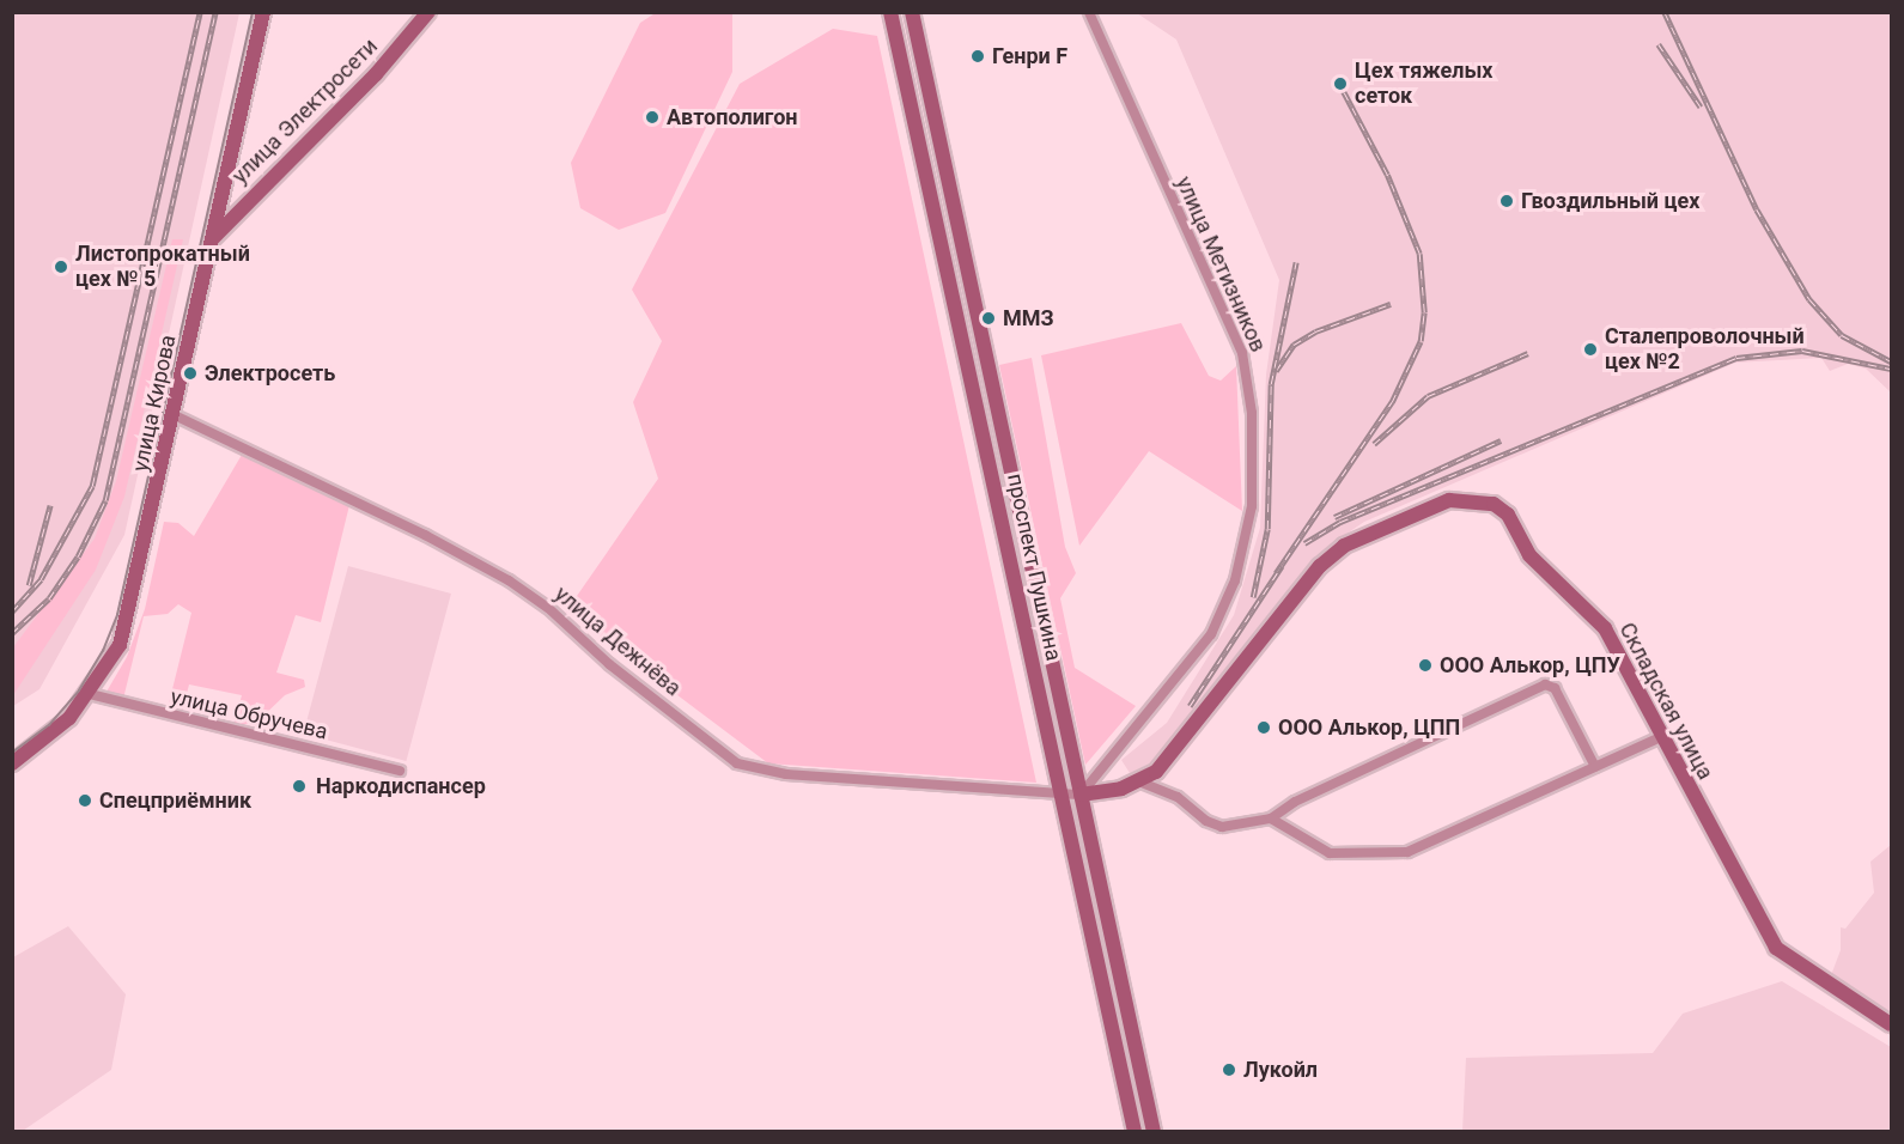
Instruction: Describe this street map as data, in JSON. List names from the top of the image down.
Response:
{
  "streets": {
    "main road": [
      "улица Электросети",
      "улица Кирова",
      "проспект Пушкина",
      "Складская улица"
    ],
    "street": ["улица Метизников", "улица Дежнёва", "улица Обручева"]
  },
  "crossings": [
    ["улица Электросети", "улица Кирова"],
    ["улица Метизников", "проспект Пушкина"],
    ["улица Метизников", "улица Дежнёва"],
    ["улица Кирова", "улица Дежнёва"],
    ["улица Кирова", "улица Обручева"],
    ["проспект Пушкина", "улица Дежнёва"]
  ],
  "places": [
    "Генри F",
    "Цех тяжелых сеток",
    "Автополигон",
    "Гвоздильный цех",
    "Листопрокатный цех № 5",
    "ММЗ",
    "Сталепроволочный цех №2",
    "Электросеть",
    "ООО Алькор, ЦПУ",
    "ООО Алькор, ЦПП",
    "Наркодиспансер",
    "Спецприёмник",
    "Лукойл"
  ]
}
